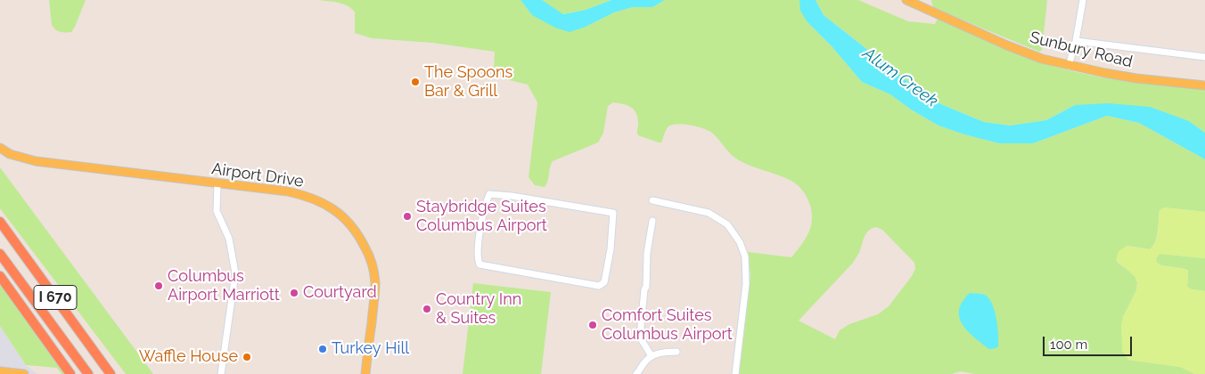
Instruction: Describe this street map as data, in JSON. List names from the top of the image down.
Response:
{
  "streets": {
    "highway": ["I 670"],
    "main road": ["Sunbury Road", "Airport Drive"]
  },
  "water": ["Alum Creek"],
  "places": [
    "The Spoons Bar & Grill",
    "Staybridge Suites Columbus Airport",
    "Columbus Airport Marriott",
    "Courtyard",
    "Country Inn & Suites",
    "Comfort Suites Columbus Airport",
    "Turkey Hill",
    "Waffle House"
  ],
  "scale_bar": "100 m"
}
